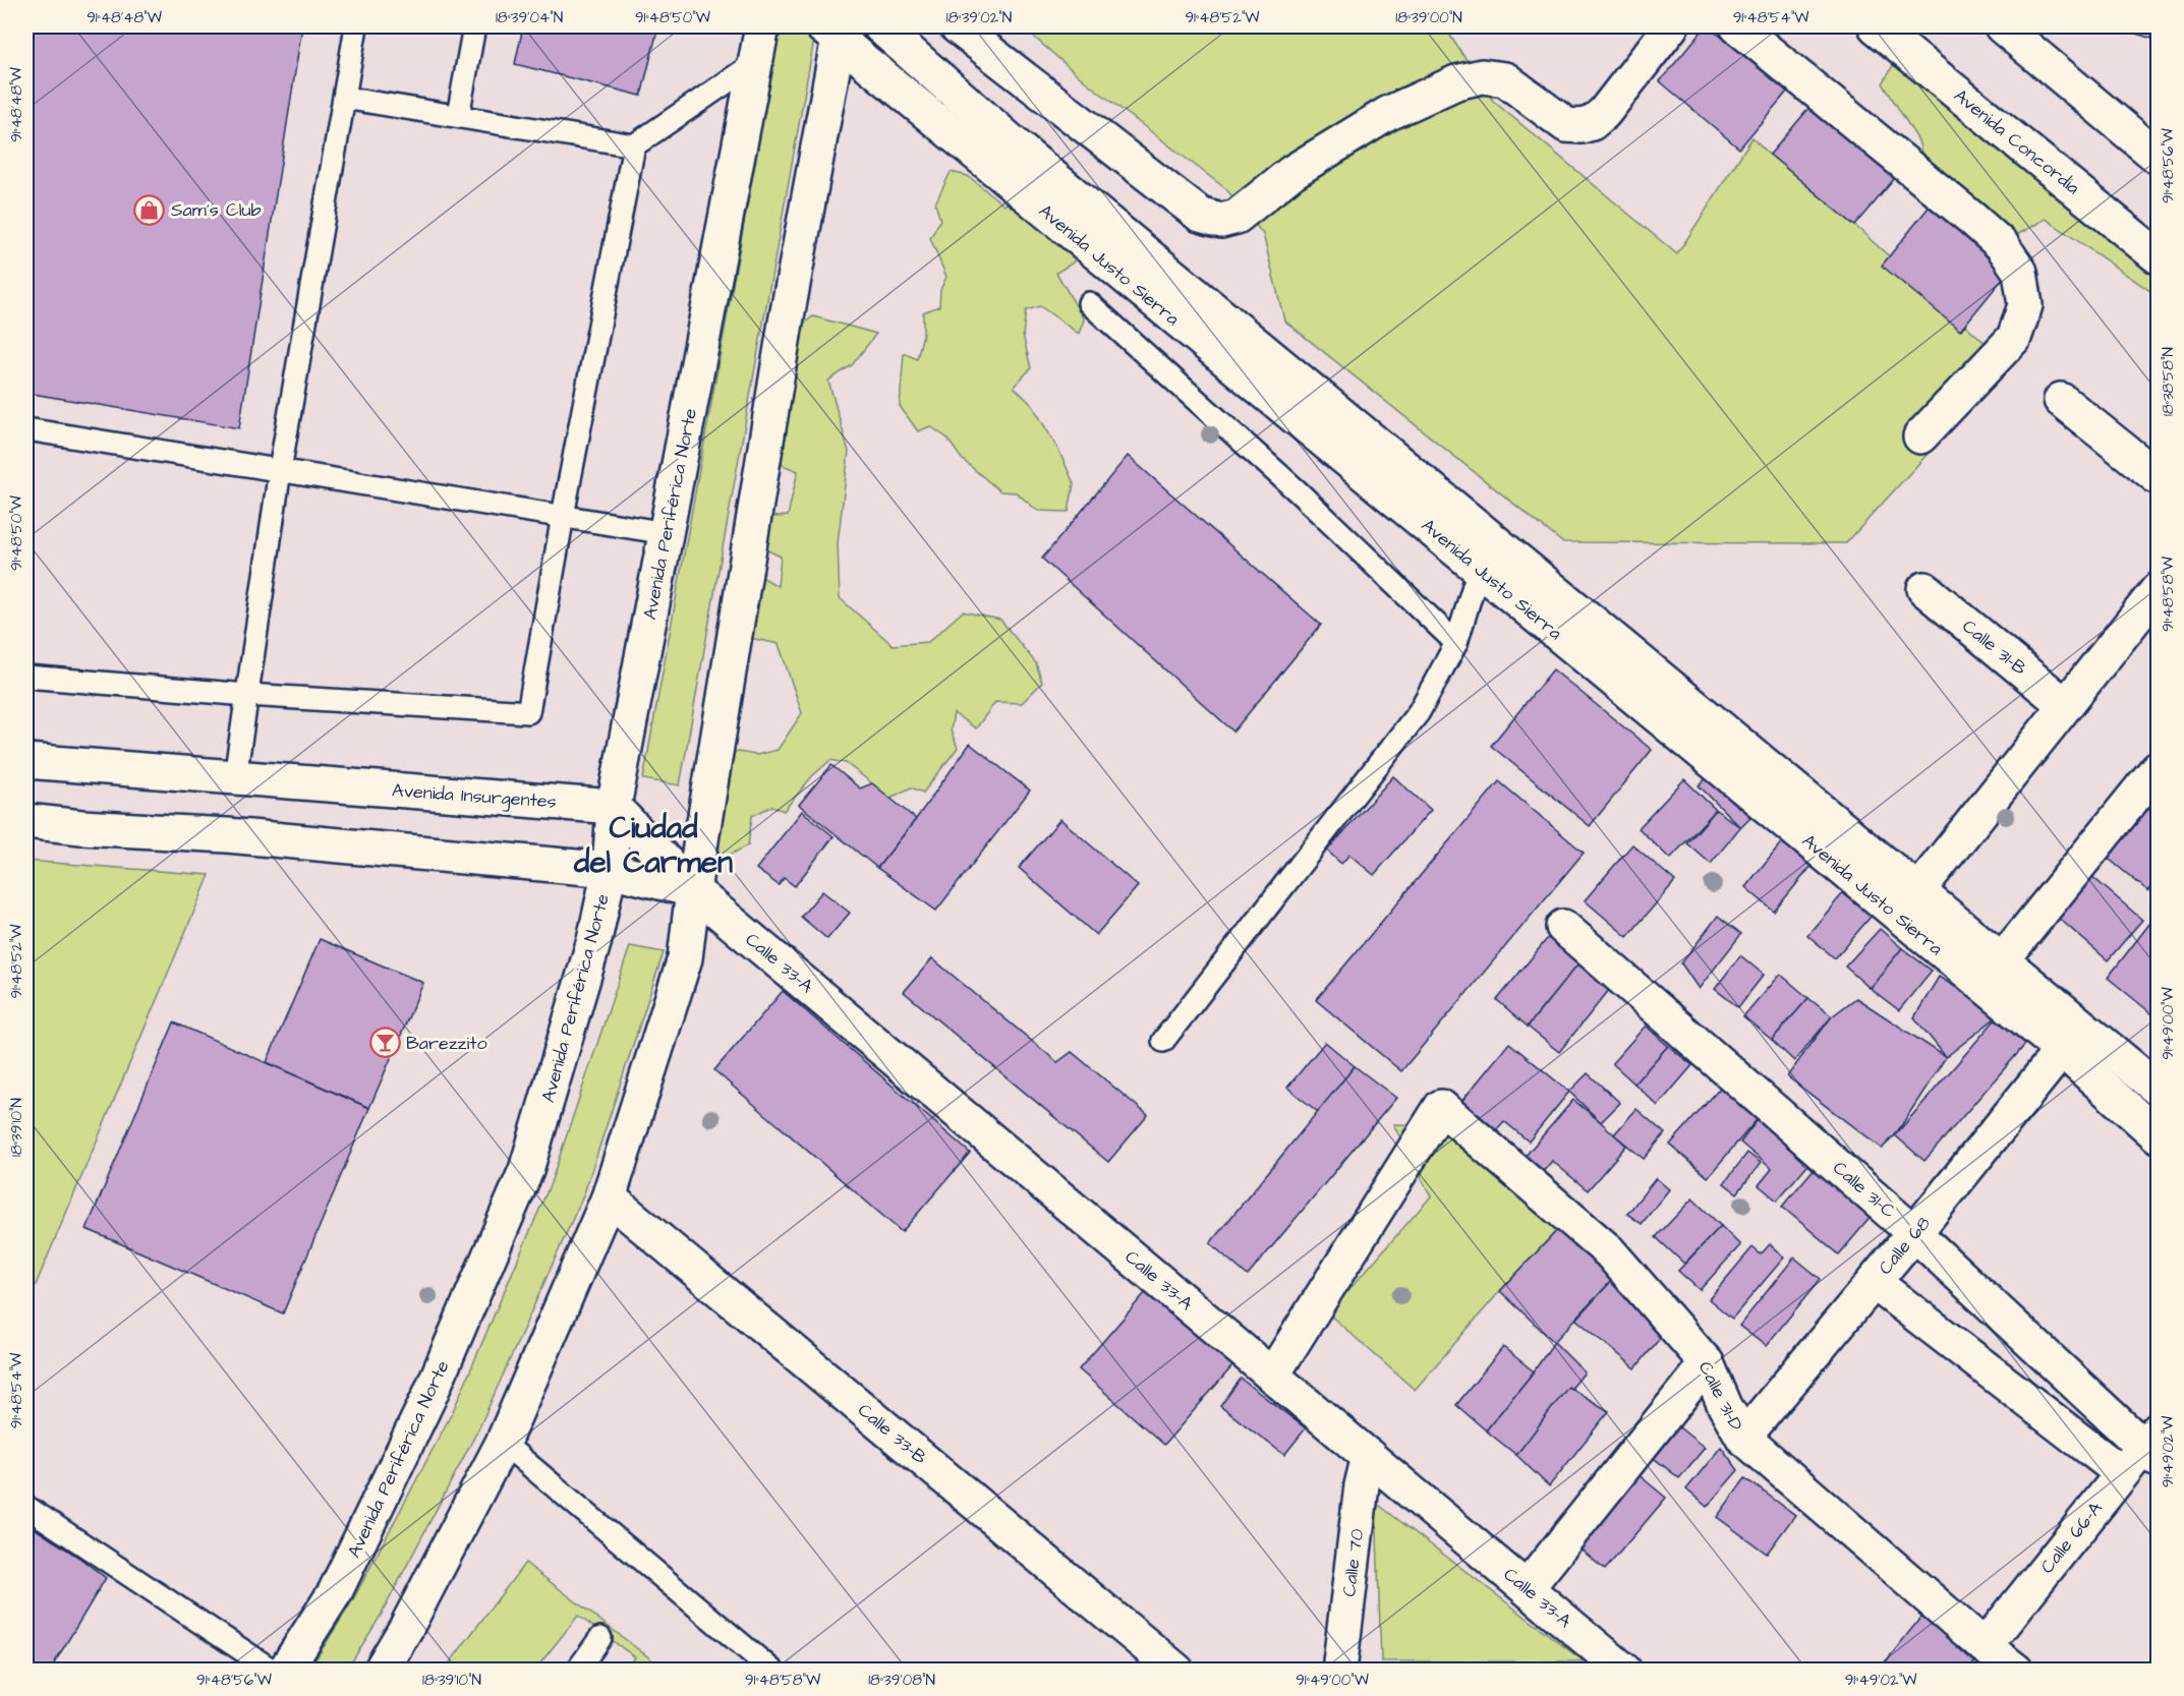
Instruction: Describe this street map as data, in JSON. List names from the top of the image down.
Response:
{
  "streets": {
    "street": [
      "Avenida Concordia",
      "Avenida Justo Sierra",
      "Avenida Periférica Norte",
      "Calle 31-B",
      "Avenida Insurgentes",
      "Calle 33-A",
      "Calle 31-C",
      "Calle 68",
      "Calle 31-D",
      "Calle 33-B",
      "Calle 66-A",
      "Calle 70"
    ]
  },
  "crossings": [
    ["Avenida Justo Sierra", "Calle 68"],
    ["Avenida Periférica Norte", "Avenida Insurgentes"],
    ["Calle 33-A", "Calle 31-D"],
    ["Calle 33-A", "Calle 70"],
    ["Calle 31-C", "Calle 68"],
    ["Calle 31-C", "Calle 66-A"],
    ["Calle 68", "Calle 31-D"],
    ["Calle 31-D", "Calle 66-A"]
  ],
  "districts": ["Ciudad del Carmen"],
  "places": {
    "shop": ["Sam's Club"],
    "bar": ["Barezzito"]
  },
  "coordinates": [
    "91°48'48\"W",
    "18°39'04\"N",
    "91°48'50\"W",
    "18°39'02\"N",
    "91°48'52\"W",
    "18°39'00\"N",
    "91°48'54\"W",
    "91°48'56\"W",
    "18°38'58\"N",
    "91°48'58\"W",
    "91°49'00\"W",
    "18°39'10\"N",
    "91°49'02\"W",
    "18°39'08\"N"
  ]
}
